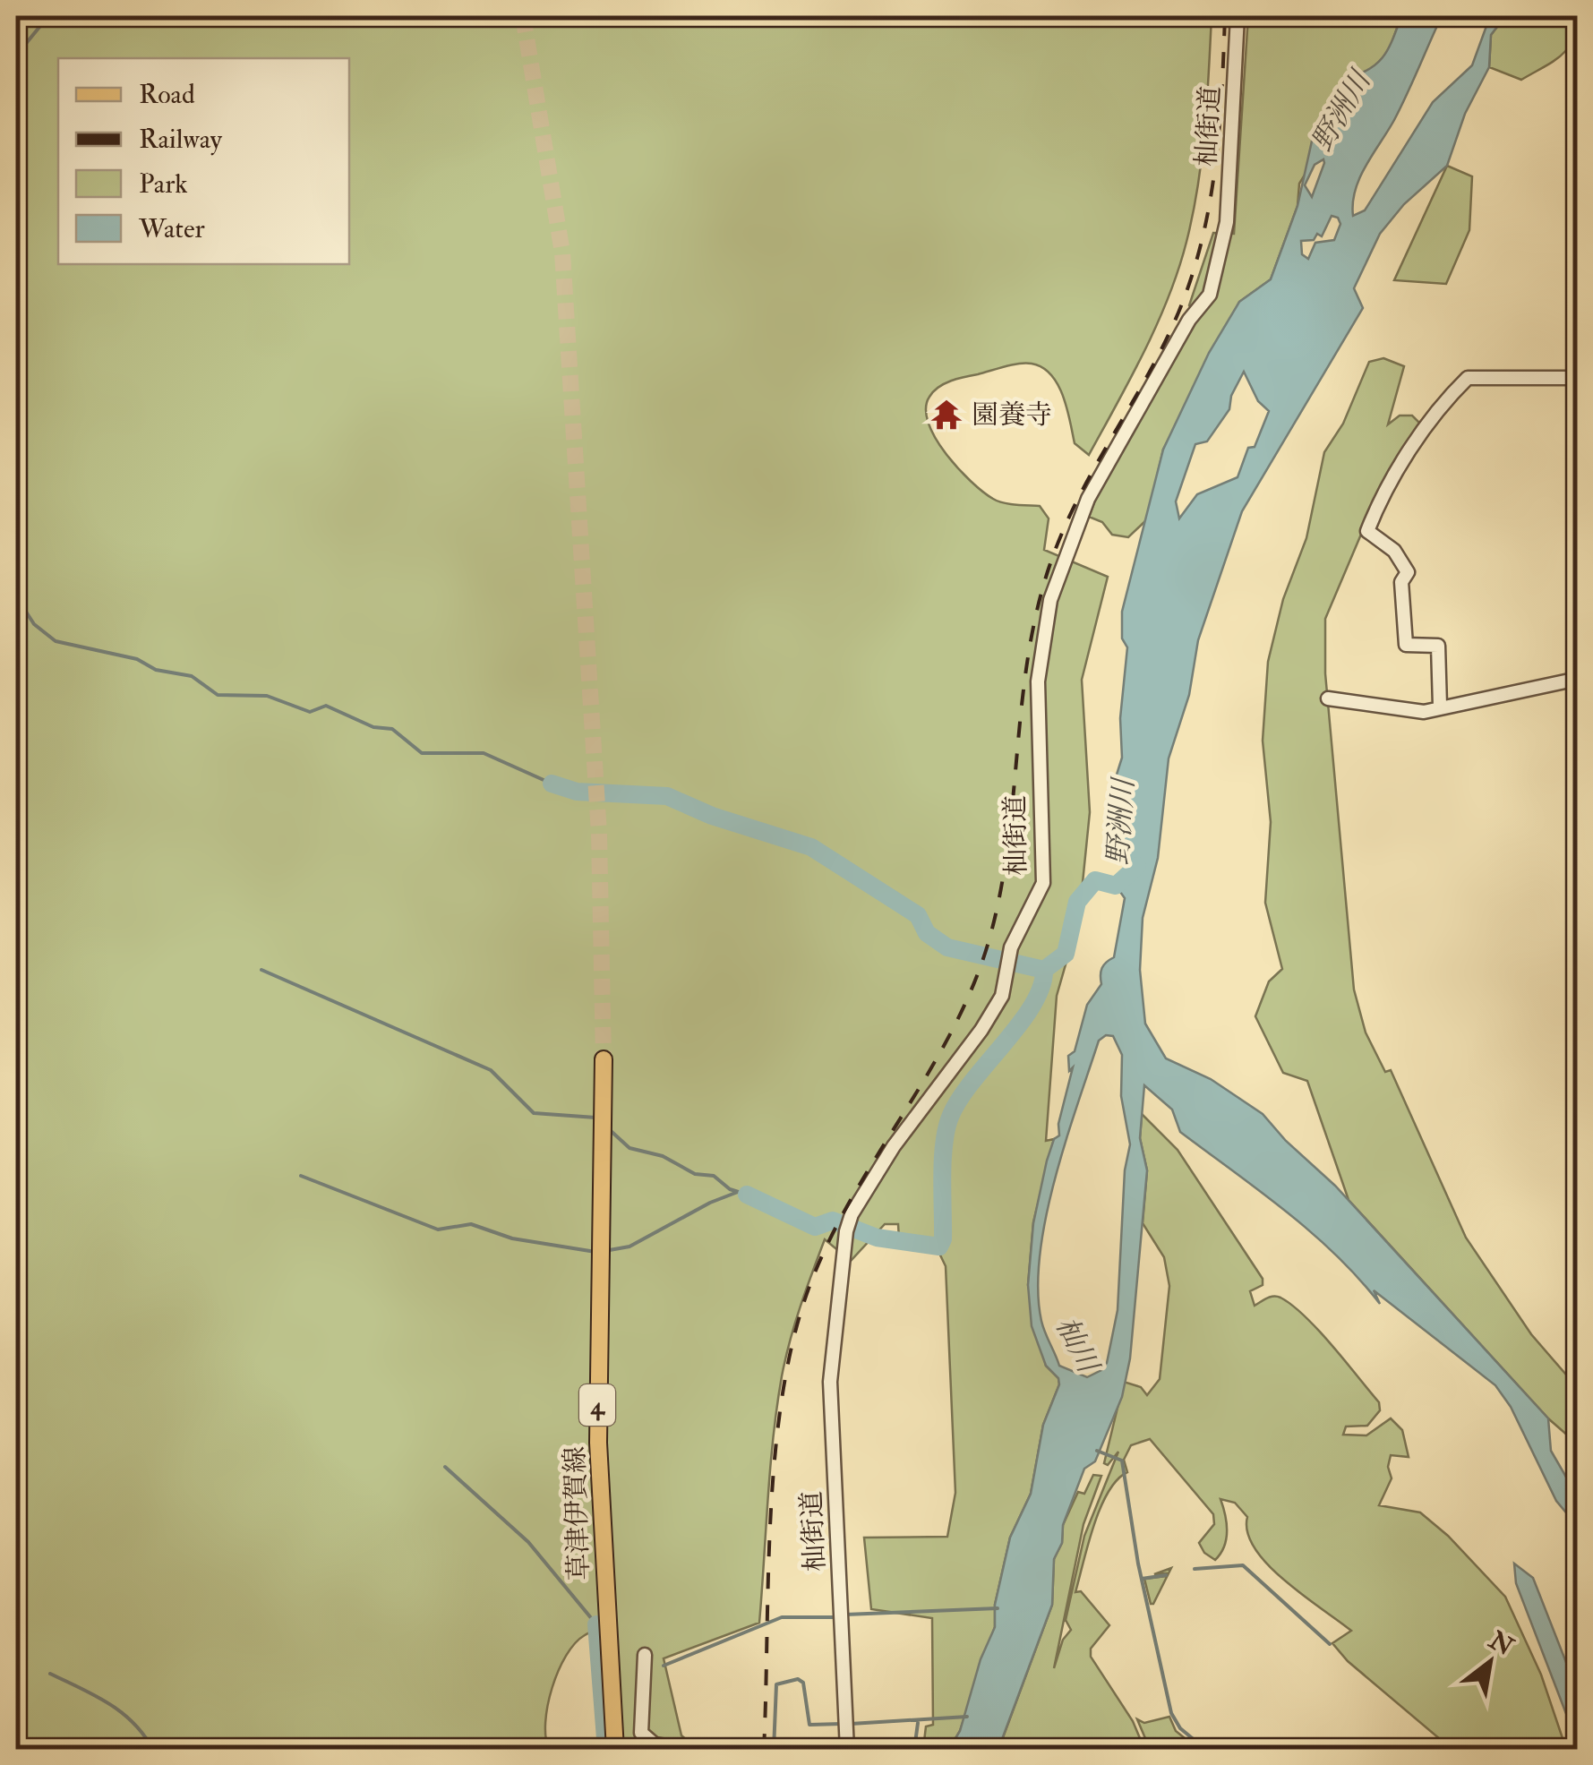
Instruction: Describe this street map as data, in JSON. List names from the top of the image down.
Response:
{
  "streets": {
    "main road": ["4", "草津伊賀線"],
    "street": ["杣街道"]
  },
  "water": ["野洲川", "杣川"],
  "places": {
    "temple": ["園養寺"]
  },
  "legend": [
    "Road",
    "Railway",
    "Park",
    "Water"
  ],
  "north": "top right"
}
